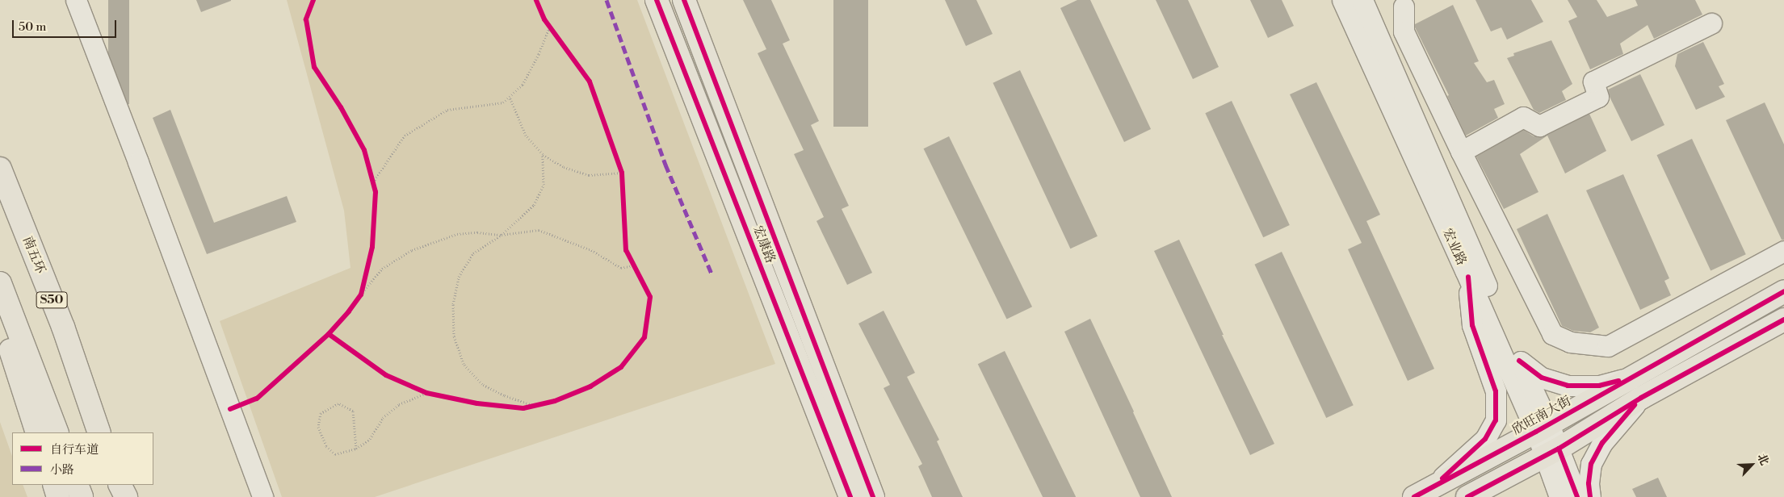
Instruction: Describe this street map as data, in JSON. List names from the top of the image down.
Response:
{
  "streets": {
    "main road": [
      "宏康路",
      "南五环",
      "S50",
      "欣旺南大街"
    ],
    "street": ["宏业路"]
  },
  "crossings": [
    ["宏业路", "欣旺南大街"]
  ],
  "legend": ["自行车道", "小路"],
  "scale_bar": "50 m",
  "north": "top right"
}
